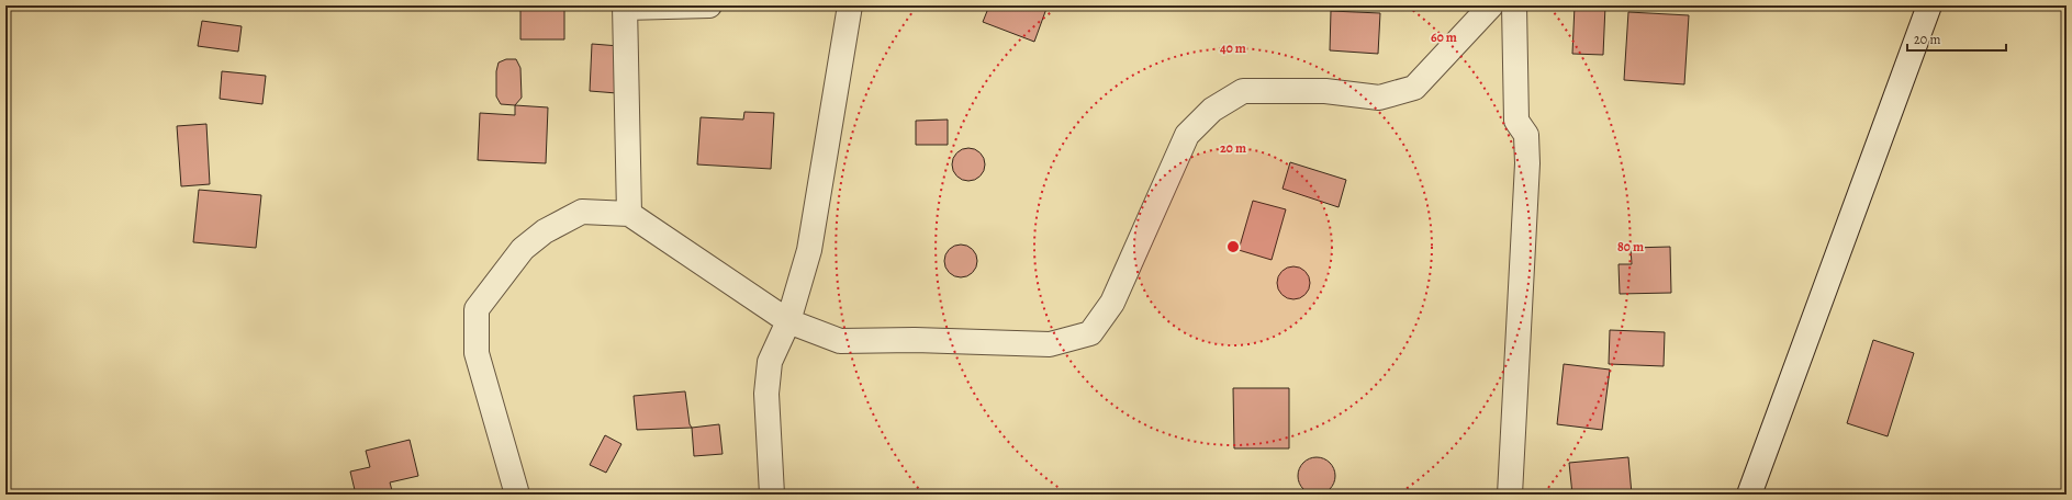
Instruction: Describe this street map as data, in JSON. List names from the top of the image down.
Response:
{
  "scale_bar": "20 m",
  "rings": [
    "60 m",
    "40 m",
    "20 m",
    "80 m"
  ]
}
